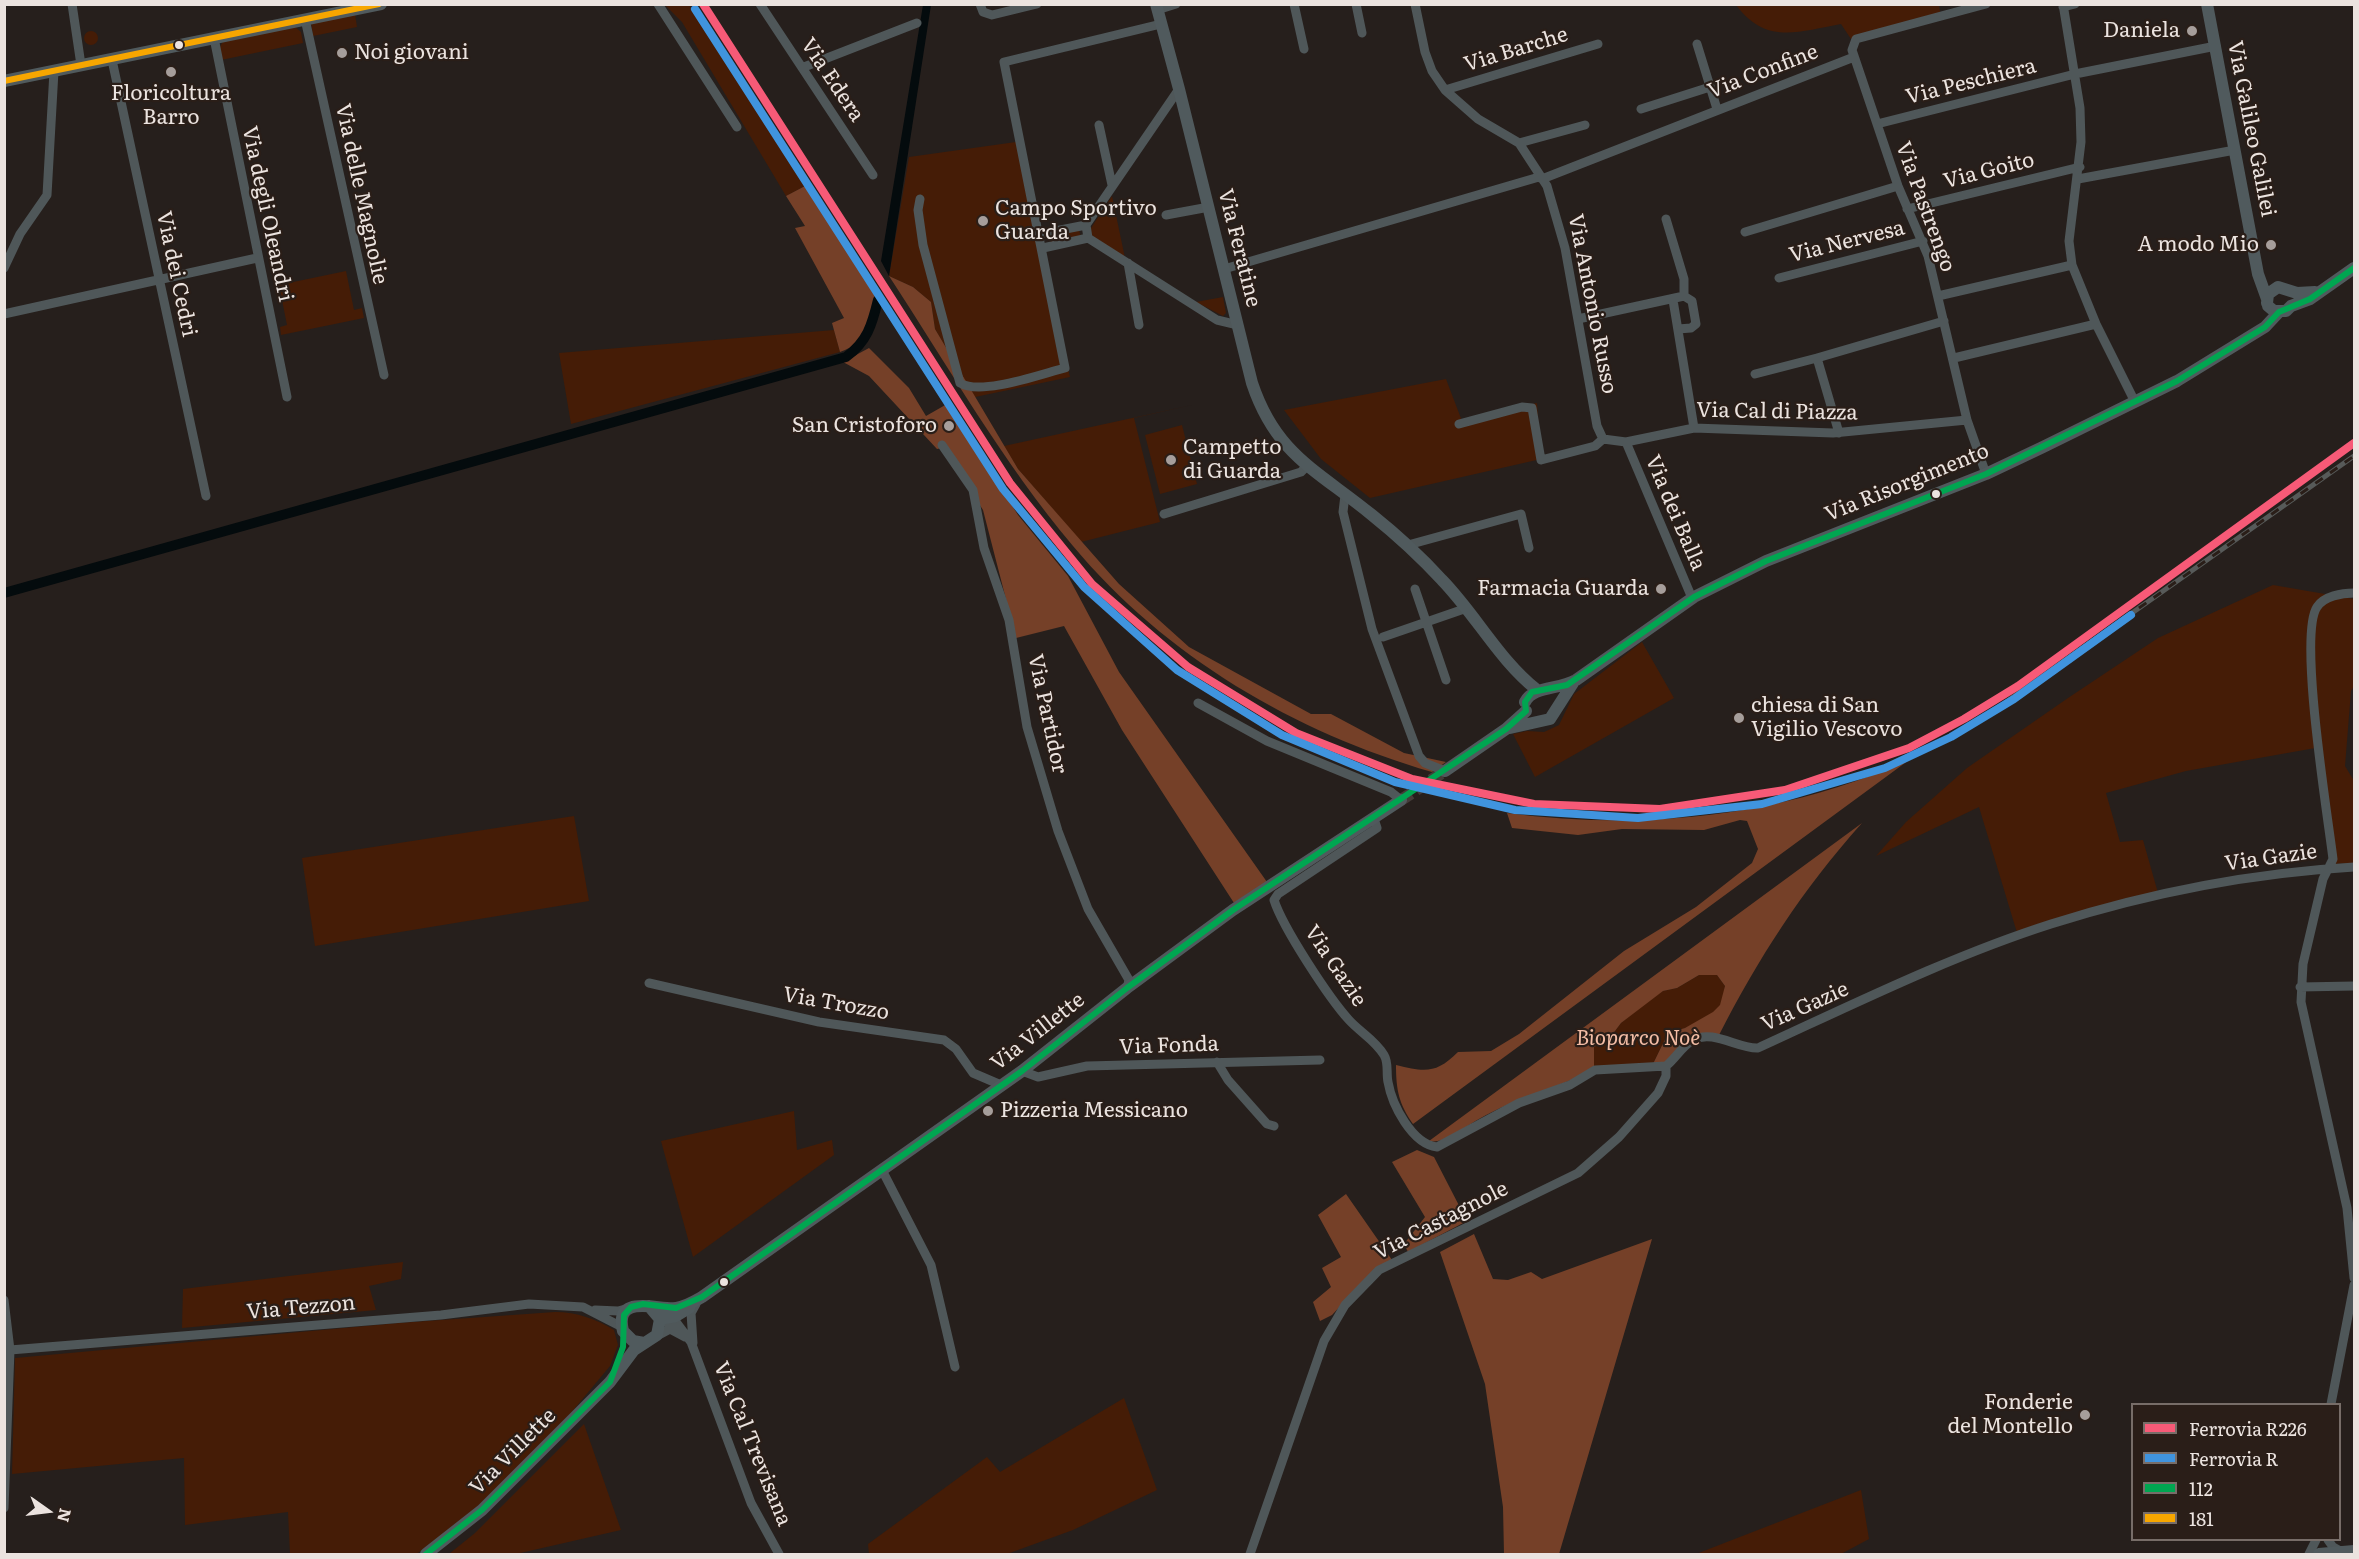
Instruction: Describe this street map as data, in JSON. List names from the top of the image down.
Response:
{
  "streets": {
    "street": [
      "Via Barche",
      "Via Confine",
      "Via Edera",
      "Via Peschiera",
      "Via Galileo Galilei",
      "Via Goito",
      "Via delle Magnolie",
      "Via Pastrengo",
      "Via degli Oleandri",
      "Via Nervesa",
      "Via Feratine",
      "Via dei Cedri",
      "Via Antonio Russo",
      "Via Cal di Piazza",
      "Via Risorgimento",
      "Via dei Balla",
      "Via Partidor",
      "Via Gazie",
      "Via Trozzo",
      "Via Villette",
      "Via Fonda",
      "Via Castagnole",
      "Via Tezzon",
      "Via Cal Trevisana"
    ]
  },
  "crossings": [
    ["Via Barche", "Via Confine"],
    ["Via Barche", "Via Antonio Russo"],
    ["Via Confine", "Via Pastrengo"],
    ["Via Confine", "Via Feratine"],
    ["Via Confine", "Via Antonio Russo"],
    ["Via Peschiera", "Via Galileo Galilei"],
    ["Via Peschiera", "Via Pastrengo"],
    ["Via Galileo Galilei", "Via Risorgimento"],
    ["Via Goito", "Via Pastrengo"],
    ["Via Pastrengo", "Via Nervesa"],
    ["Via Pastrengo", "Via Cal di Piazza"],
    ["Via Pastrengo", "Via Risorgimento"],
    ["Via Feratine", "Via Risorgimento"],
    ["Via Antonio Russo", "Via Cal di Piazza"],
    ["Via Cal di Piazza", "Via dei Balla"],
    ["Via Risorgimento", "Via dei Balla"],
    ["Via Partidor", "Via Villette"],
    ["Via Gazie", "Via Villette"],
    ["Via Gazie", "Via Castagnole"],
    ["Via Trozzo", "Via Villette"],
    ["Via Villette", "Via Fonda"],
    ["Via Villette", "Via Tezzon"],
    ["Via Villette", "Via Cal Trevisana"],
    ["Via Tezzon", "Via Cal Trevisana"]
  ],
  "parks": ["Bioparco Noè"],
  "places": [
    "Daniela",
    "Noi giovani",
    "Floricoltura Barro",
    "Campo Sportivo Guarda",
    "A modo Mio",
    "San Cristoforo",
    "Campetto di Guarda",
    "Farmacia Guarda",
    "chiesa di San Vigilio Vescovo",
    "Pizzeria Messicano",
    "Fonderie del Montello"
  ],
  "lines": [
    "rail line R226",
    "transit line 181",
    "rail line R",
    "transit line 112"
  ],
  "legend": [
    "Ferrovia R226",
    "Ferrovia R",
    "112",
    "181"
  ],
  "north": "right"
}
